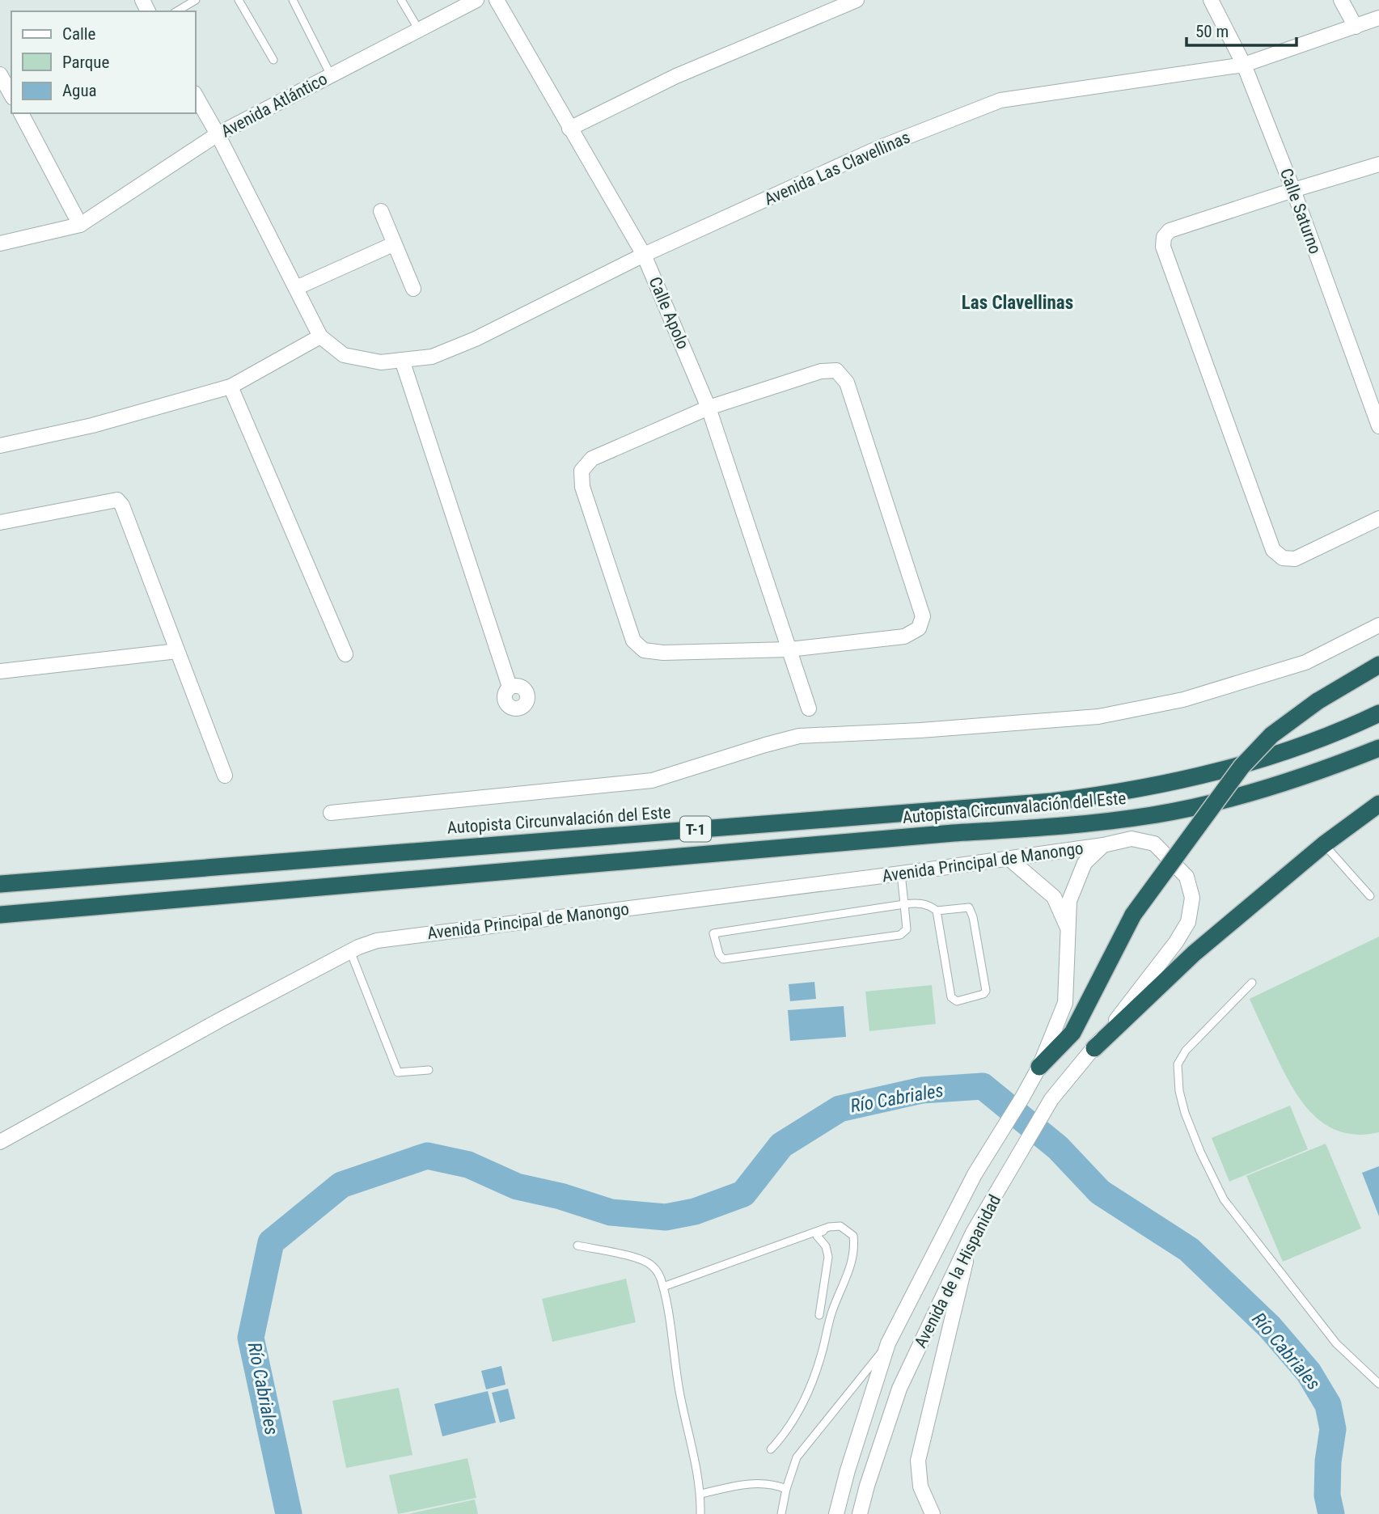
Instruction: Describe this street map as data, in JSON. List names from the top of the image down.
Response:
{
  "streets": {
    "highway": ["Autopista Circunvalación del Este", "T-1"],
    "street": [
      "Avenida Atlántico",
      "Avenida Las Clavellinas",
      "Calle Saturno",
      "Calle Apolo",
      "Avenida Principal de Manongo",
      "Avenida de la Hispanidad"
    ]
  },
  "crossings": [
    ["Avenida Las Clavellinas", "Calle Saturno"],
    ["Avenida Las Clavellinas", "Calle Apolo"],
    ["Avenida Principal de Manongo", "Avenida de la Hispanidad"]
  ],
  "districts": ["Las Clavellinas"],
  "water": ["Río Cabriales"],
  "legend": ["Calle", "Parque", "Agua"],
  "scale_bar": "50 m"
}
